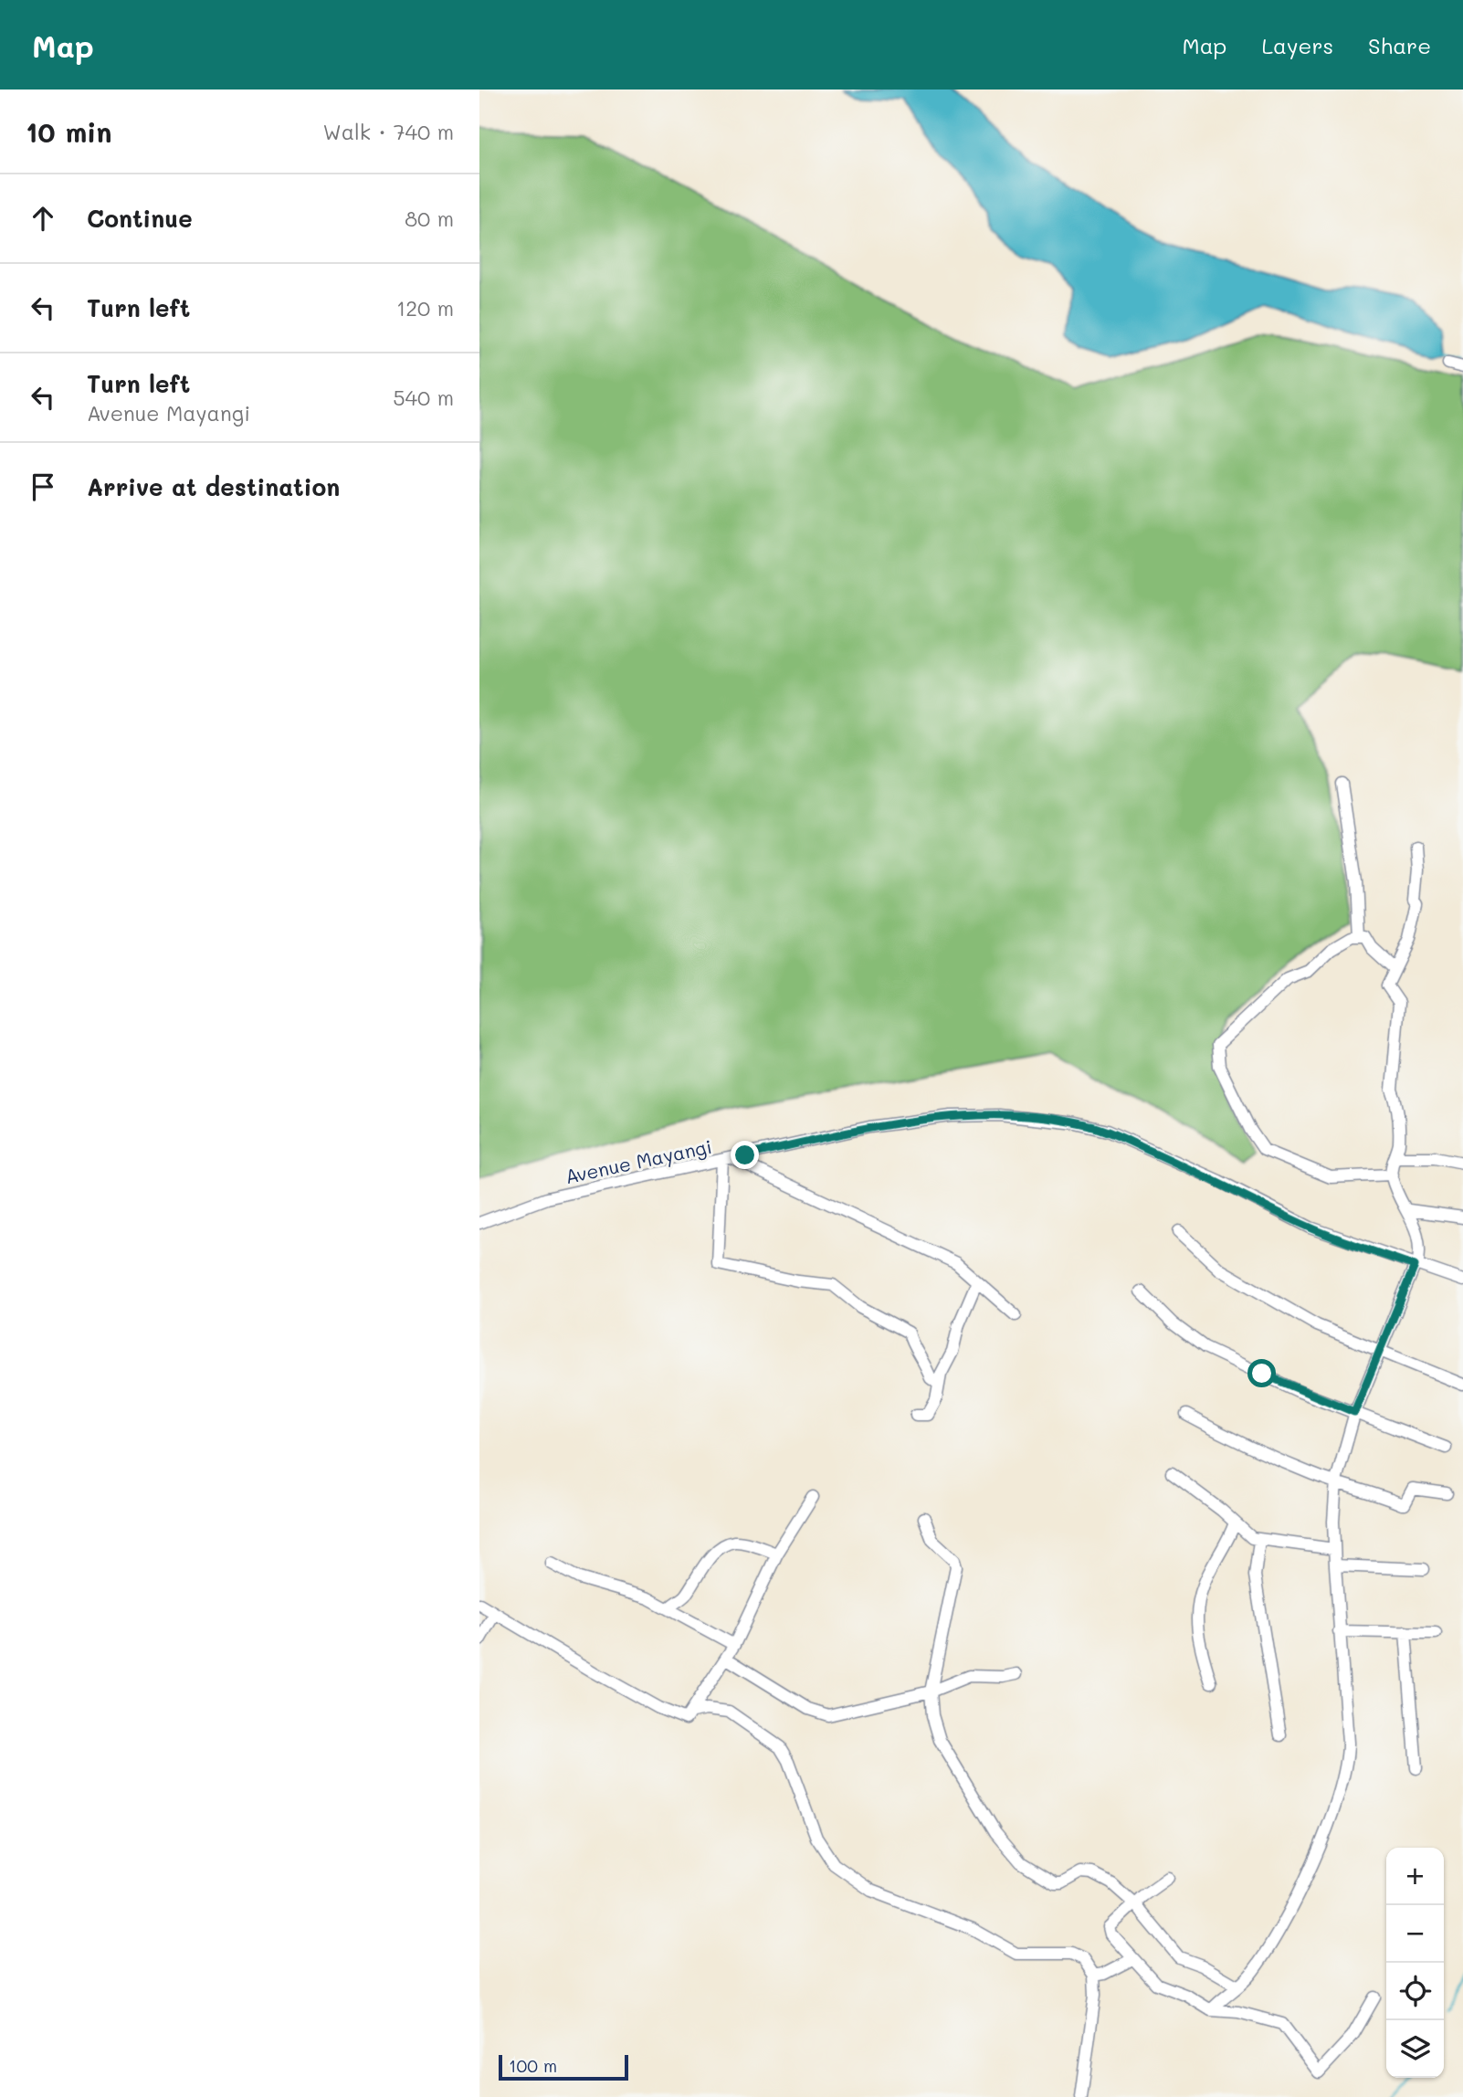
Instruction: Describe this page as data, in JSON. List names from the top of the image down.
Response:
{
  "streets": {
    "street": ["Avenue Mayangi"]
  },
  "scale_bar": "100 m",
  "page": {
    "header": "Map",
    "nav": ["Map", "Layers", "Share"],
    "heading": ["10 min", "Walk · 740 m"],
    "list": [
      ["Continue", "80 m"],
      ["Turn left", "120 m"],
      ["Turn left", "Avenue Mayangi", "540 m"],
      "Arrive at destination"
    ],
    "map_buttons": ["+", "−"],
    "scale": "100 m"
  }
}
